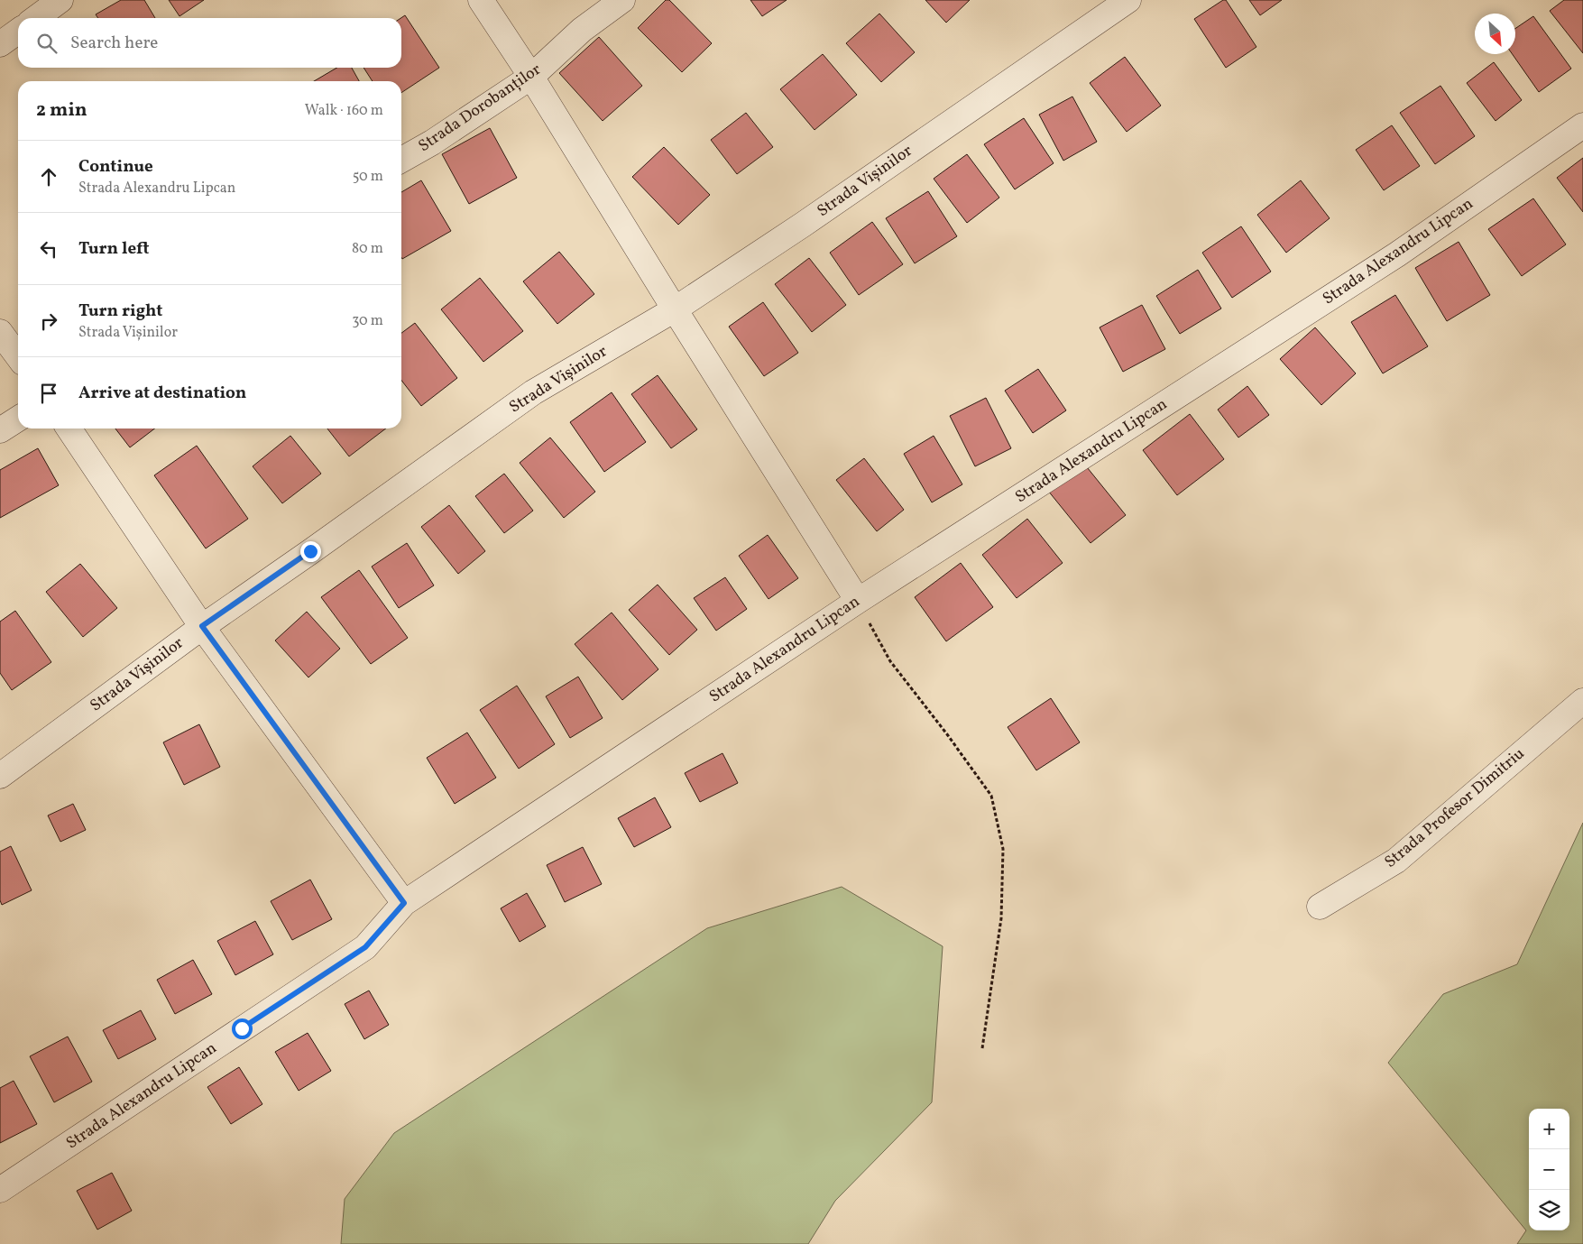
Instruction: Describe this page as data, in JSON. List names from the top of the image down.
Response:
{
  "streets": {
    "street": [
      "Strada Dorobanților",
      "Strada Vișinilor",
      "Strada Alexandru Lipcan",
      "Strada Profesor Dimitriu"
    ]
  },
  "north": "bottom right",
  "page": {
    "search": "Search here",
    "heading": ["2 min", "Walk · 160 m"],
    "list": [
      ["Continue", "Strada Alexandru Lipcan", "50 m"],
      ["Turn left", "80 m"],
      ["Turn right", "Strada Vișinilor", "30 m"],
      "Arrive at destination"
    ],
    "map_buttons": ["+", "−"]
  }
}
